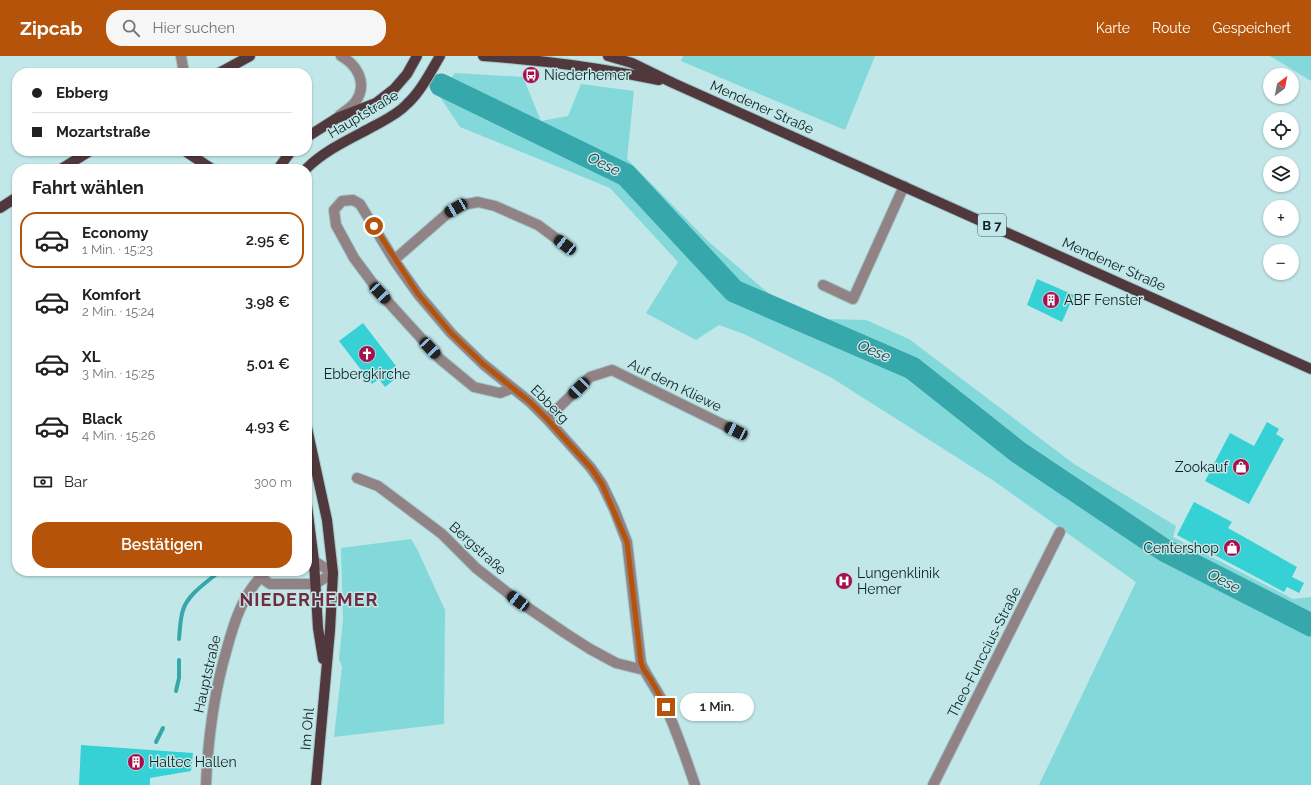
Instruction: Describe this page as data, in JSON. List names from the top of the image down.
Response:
{
  "streets": {
    "main road": [
      "Mendener Straße",
      "Hauptstraße",
      "B 7",
      "Im Ohl"
    ],
    "street": [
      "Auf dem Kliewe",
      "Ebberg",
      "Bergstraße",
      "Theo-Funccius-Straße"
    ]
  },
  "crossings": [
    ["Mendener Straße", "B 7"],
    ["Hauptstraße", "Im Ohl"],
    ["Auf dem Kliewe", "Ebberg"],
    ["Ebberg", "Bergstraße"]
  ],
  "districts": ["NIEDERHEMER"],
  "water": ["Oese"],
  "places": {
    "bus stop": ["Niederhemer"],
    "building": ["ABF Fenster", "Haltec Hallen"],
    "church": ["Ebbergkirche"],
    "shop": ["Zookauf", "Centershop"],
    "hospital": ["Lungenklinik Hemer"]
  },
  "north": "top right",
  "page": {
    "header": "Zipcab",
    "search": "Hier suchen",
    "nav": ["Karte", "Route", "Gespeichert"],
    "map_buttons": ["+", "−"],
    "banner": ["Ebberg", "Mozartstraße"],
    "heading": "Fahrt wählen",
    "list": [
      {
        "name": "Economy",
        "note": "1 Min. · 15:23",
        "value": "2.95 €"
      },
      {
        "name": "Komfort",
        "note": "2 Min. · 15:24",
        "value": "3.98 €"
      },
      {
        "name": "XL",
        "note": "3 Min. · 15:25",
        "value": "5.01 €"
      },
      {
        "name": "Black",
        "note": "4 Min. · 15:26",
        "value": "4.93 €"
      }
    ],
    "pay": ["Bar", "300 m"],
    "buttons": "Bestätigen",
    "bubble": "1 Min."
  }
}
